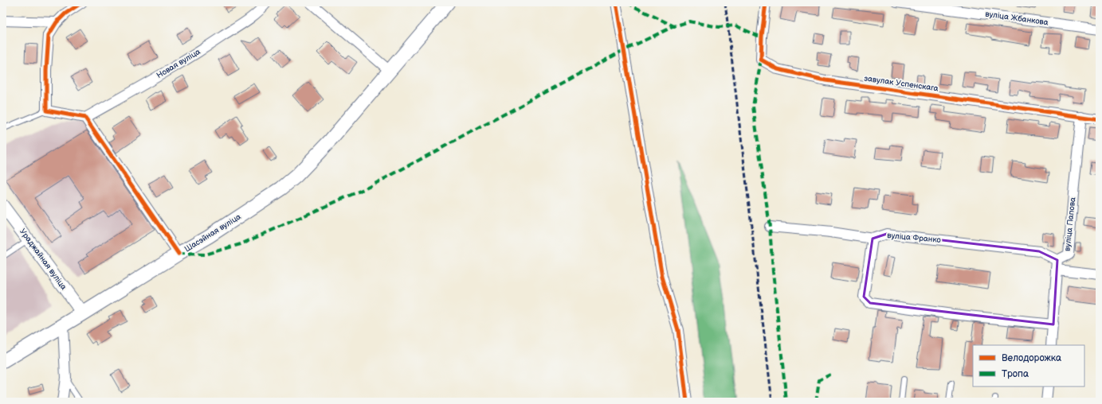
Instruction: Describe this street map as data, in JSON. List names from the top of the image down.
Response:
{
  "streets": {
    "main road": ["Шасэйная вуліца"],
    "street": [
      "вуліца Жбанкова",
      "Новая вуліца",
      "завулак Успенскага",
      "вуліца Папова",
      "вуліца Франко",
      "Ураджайная вуліца"
    ]
  },
  "crossings": [
    ["завулак Успенскага", "вуліца Папова"],
    ["вуліца Папова", "вуліца Франко"],
    ["Шасэйная вуліца", "Ураджайная вуліца"]
  ],
  "legend": ["Велодорожка", "Тропа"]
}
